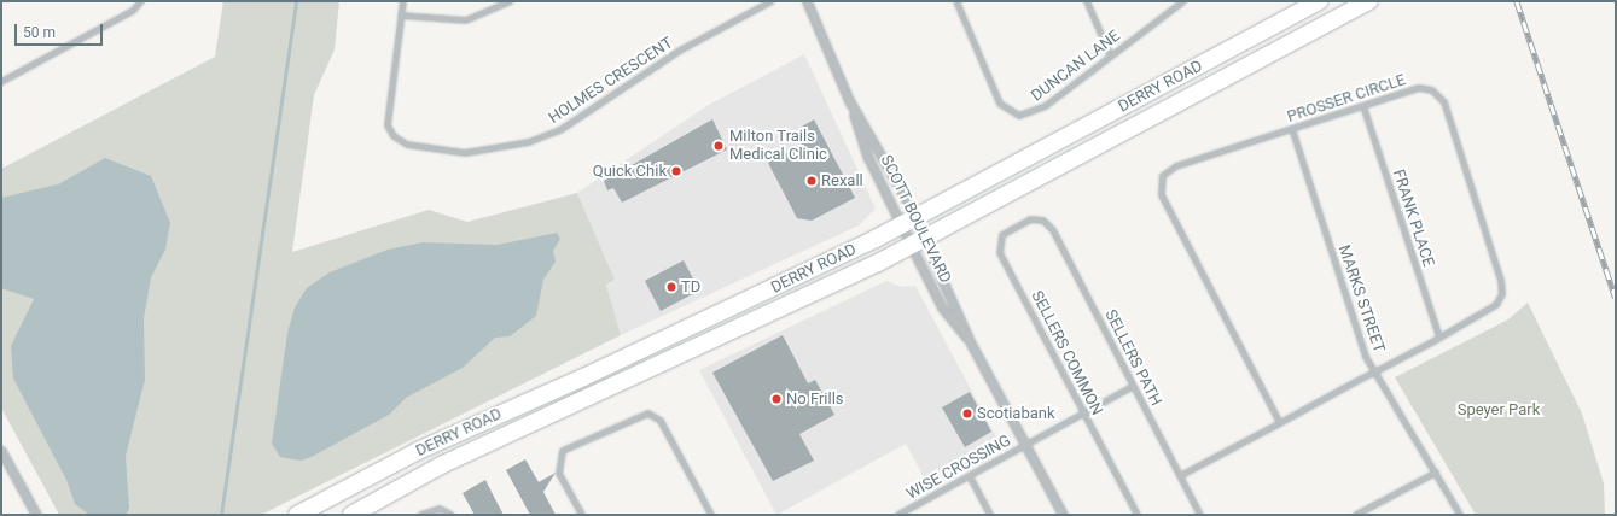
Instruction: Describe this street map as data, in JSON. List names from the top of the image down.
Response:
{
  "streets": {
    "main road": ["DERRY ROAD"],
    "street": [
      "DUNCAN LANE",
      "HOLMES CRESCENT",
      "PROSSER CIRCLE",
      "FRANK PLACE",
      "SCOTT BOULEVARD",
      "MARKS STREET",
      "SELLERS COMMON",
      "SELLERS PATH",
      "WISE CROSSING"
    ]
  },
  "crossings": [
    ["DERRY ROAD", "SCOTT BOULEVARD"],
    ["PROSSER CIRCLE", "FRANK PLACE"],
    ["PROSSER CIRCLE", "MARKS STREET"],
    ["PROSSER CIRCLE", "SELLERS PATH"],
    ["SCOTT BOULEVARD", "WISE CROSSING"],
    ["SELLERS COMMON", "SELLERS PATH"],
    ["SELLERS COMMON", "WISE CROSSING"],
    ["SELLERS PATH", "WISE CROSSING"]
  ],
  "parks": ["Speyer Park"],
  "places": [
    "Milton Trails Medical Clinic",
    "Quick Chik",
    "Rexall",
    "TD",
    "No Frills",
    "Scotiabank"
  ],
  "scale_bar": "50 m"
}
